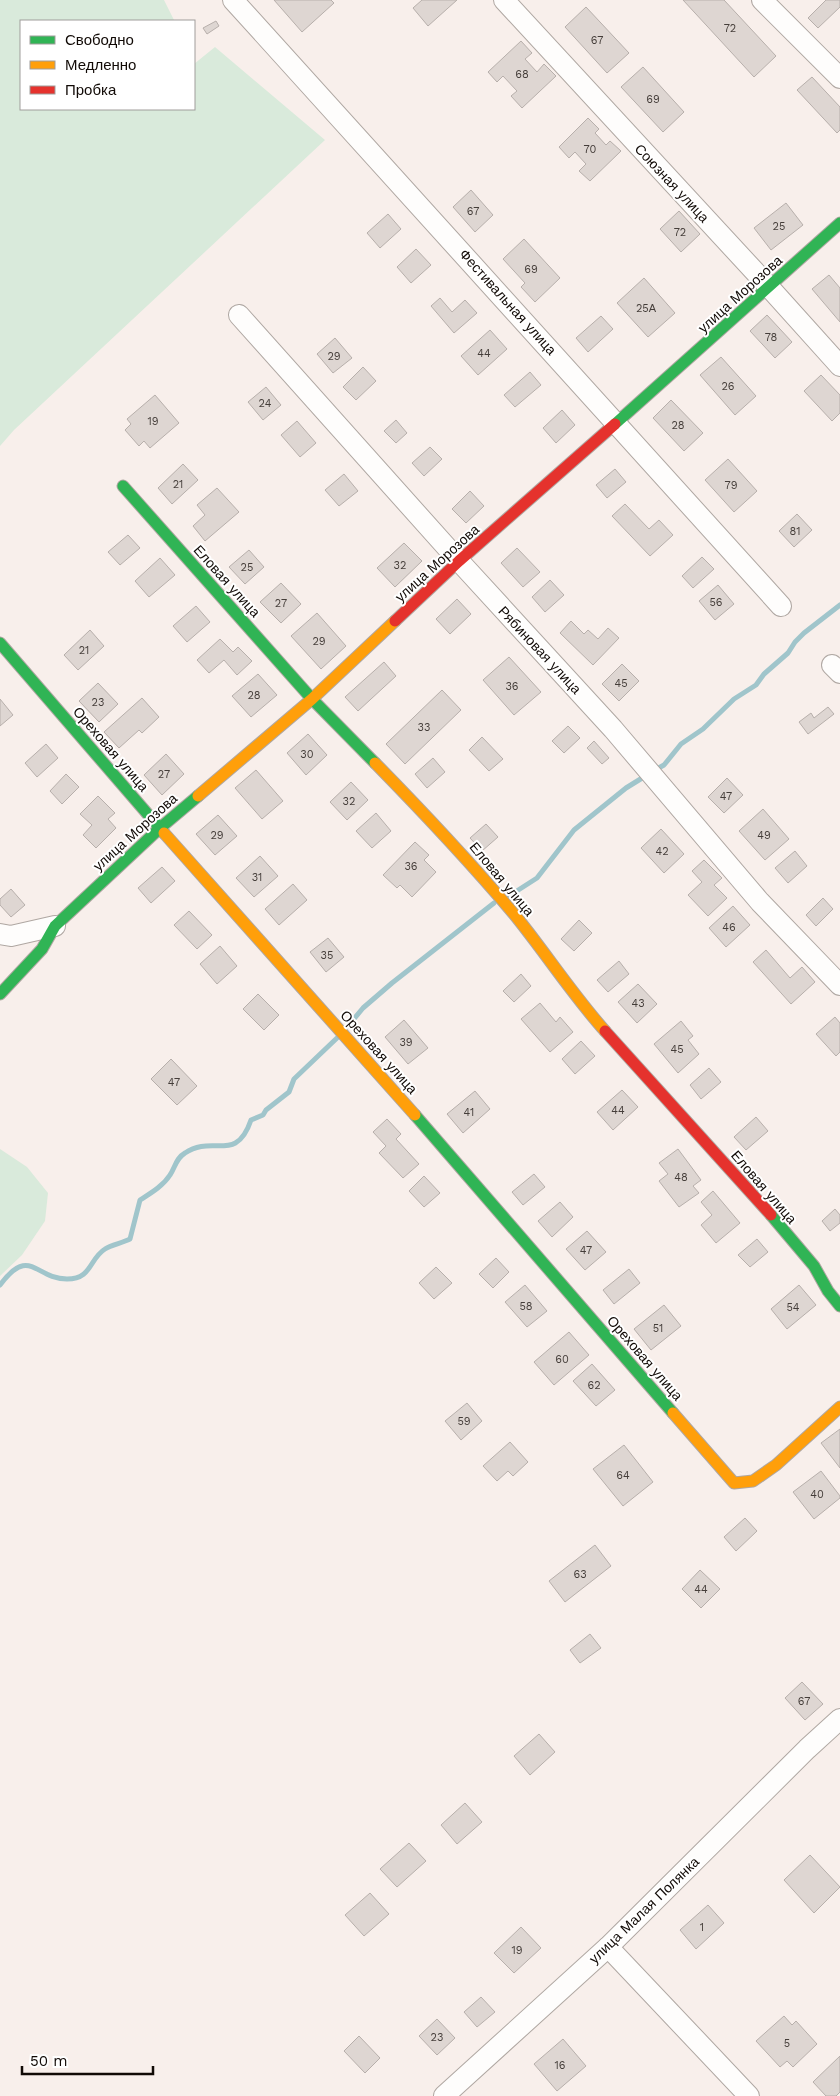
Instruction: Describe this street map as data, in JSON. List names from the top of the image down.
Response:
{
  "streets": {
    "street": [
      "Союзная улица",
      "улица Морозова",
      "Фестивальная улица",
      "Еловая улица",
      "Рябиновая улица",
      "Ореховая улица",
      "улица Малая Полянка"
    ]
  },
  "crossings": [
    ["Союзная улица", "улица Морозова"],
    ["улица Морозова", "Фестивальная улица"],
    ["улица Морозова", "Еловая улица"],
    ["улица Морозова", "Рябиновая улица"],
    ["улица Морозова", "Ореховая улица"]
  ],
  "house_numbers": [
    "72",
    "67",
    "68",
    "69",
    "70",
    "67",
    "25",
    "72",
    "69",
    "25А",
    "78",
    "44",
    "29",
    "26",
    "24",
    "19",
    "28",
    "21",
    "79",
    "81",
    "32",
    "25",
    "56",
    "27",
    "29",
    "21",
    "45",
    "36",
    "28",
    "23",
    "33",
    "30",
    "27",
    "47",
    "32",
    "29",
    "49",
    "42",
    "36",
    "31",
    "46",
    "35",
    "43",
    "39",
    "45",
    "47",
    "44",
    "41",
    "48",
    "47",
    "58",
    "54",
    "51",
    "60",
    "62",
    "59",
    "64",
    "40",
    "63",
    "44",
    "67",
    "1",
    "19",
    "23",
    "5",
    "16"
  ],
  "legend": ["Свободно", "Медленно", "Пробка"],
  "scale_bar": "50 m"
}
